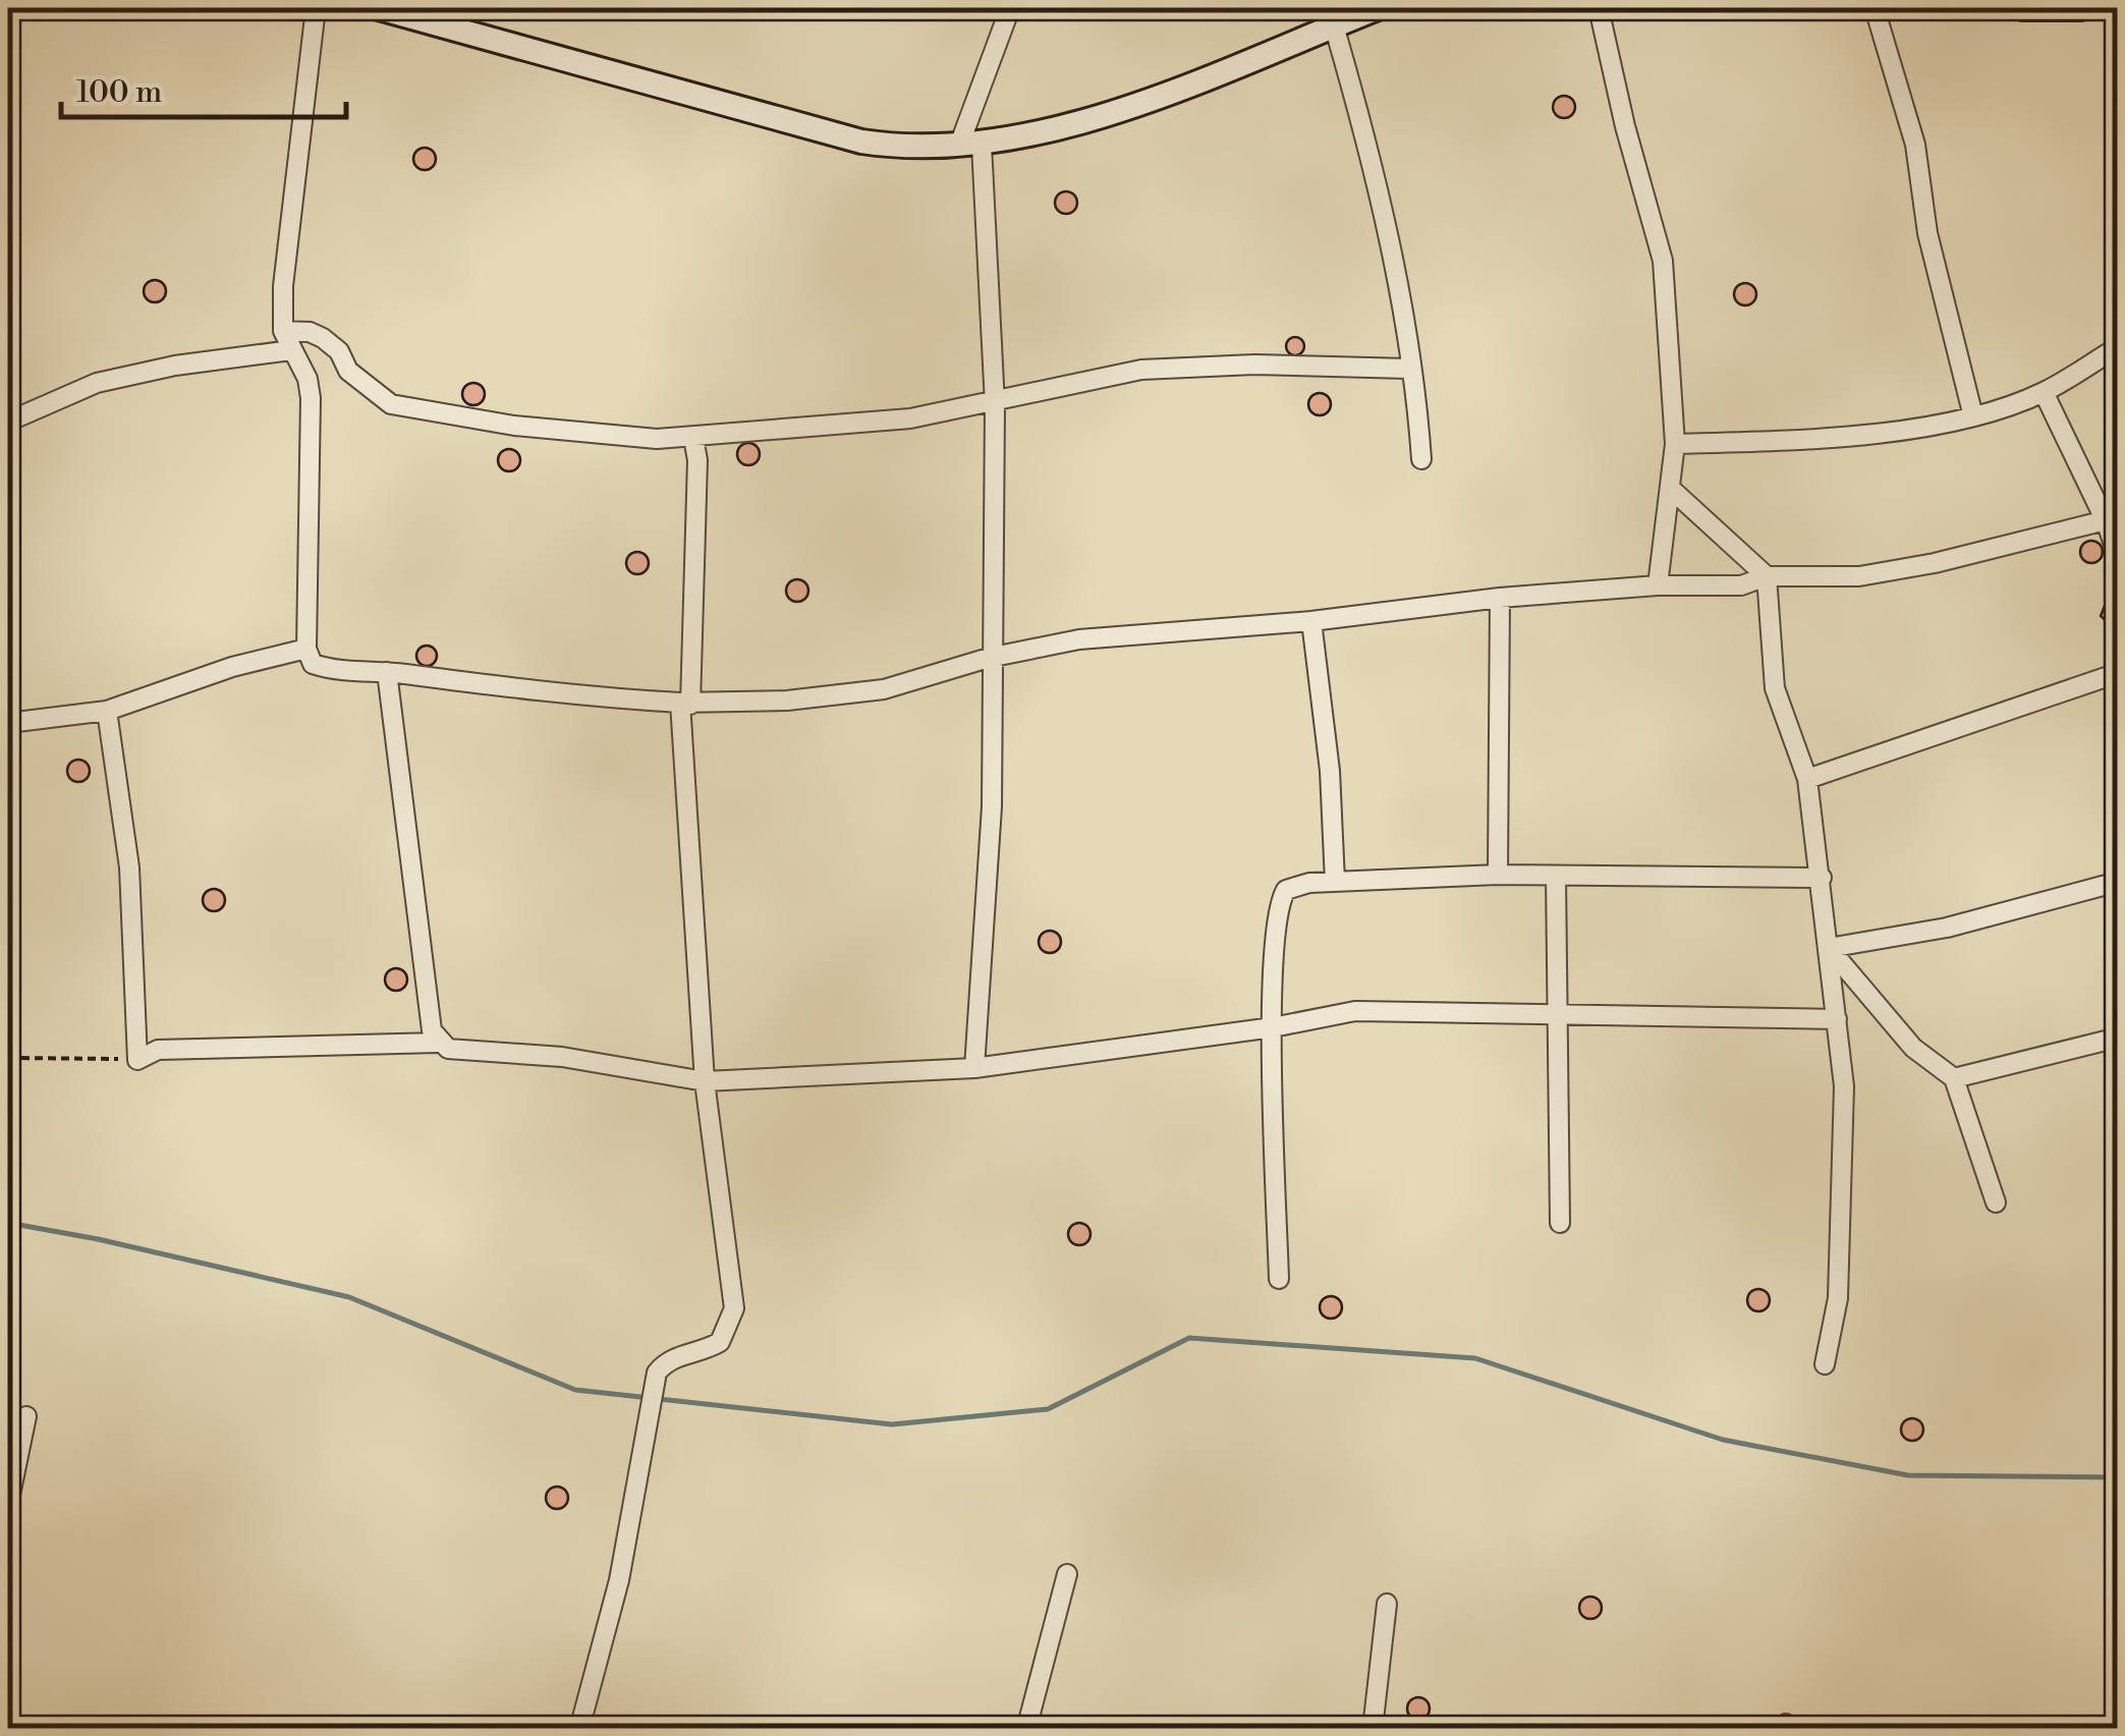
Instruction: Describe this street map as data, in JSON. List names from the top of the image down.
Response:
{
  "scale_bar": "100 m"
}
